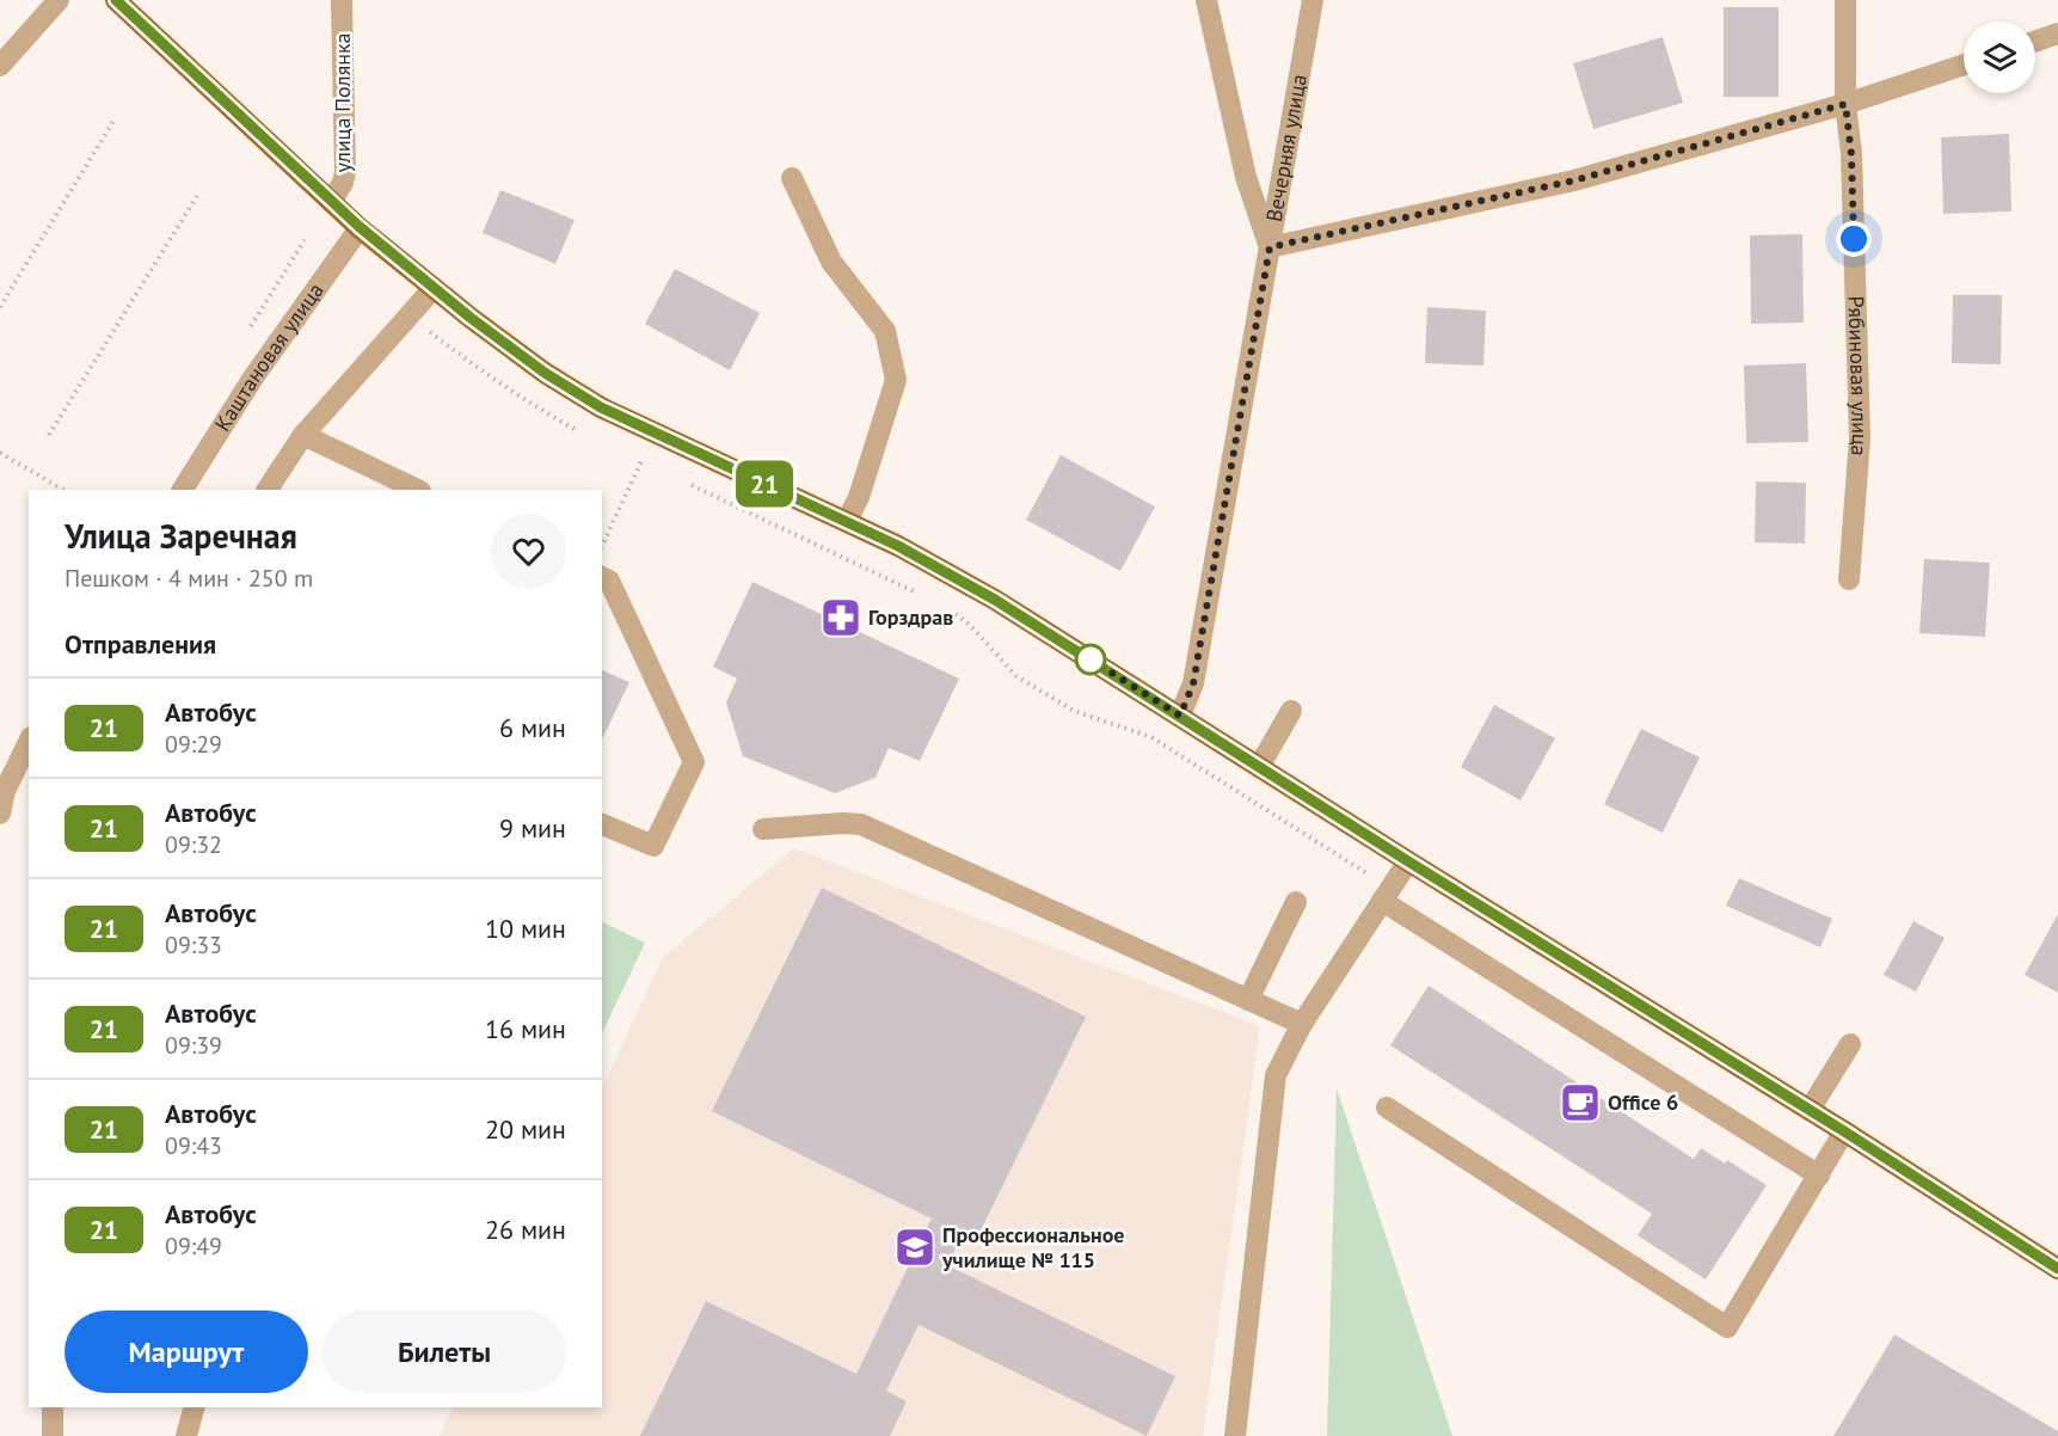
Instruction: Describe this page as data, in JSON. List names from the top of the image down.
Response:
{
  "streets": {
    "street": [
      "улица Полянка",
      "Вечерняя улица",
      "Каштановая улица",
      "Рябиновая улица"
    ]
  },
  "places": {
    "pharmacy": ["Горздрав"],
    "cafe": ["Office 6"],
    "school or university": ["Профессиональное училище № 115"]
  },
  "lines": ["bus line 21"],
  "page": {
    "on_map": "21",
    "heading": [
      ["Улица Заречная", "Пешком · 4 мин · 250 m"],
      "Отправления"
    ],
    "list": [
      {
        "mark": "21",
        "name": "Автобус",
        "note": "09:29",
        "value": "6 мин"
      },
      {
        "mark": "21",
        "name": "Автобус",
        "note": "09:32",
        "value": "9 мин"
      },
      {
        "mark": "21",
        "name": "Автобус",
        "note": "09:33",
        "value": "10 мин"
      },
      {
        "mark": "21",
        "name": "Автобус",
        "note": "09:39",
        "value": "16 мин"
      },
      {
        "mark": "21",
        "name": "Автобус",
        "note": "09:43",
        "value": "20 мин"
      },
      {
        "mark": "21",
        "name": "Автобус",
        "note": "09:49",
        "value": "26 мин"
      }
    ],
    "buttons": ["Маршрут", "Билеты"]
  }
}
